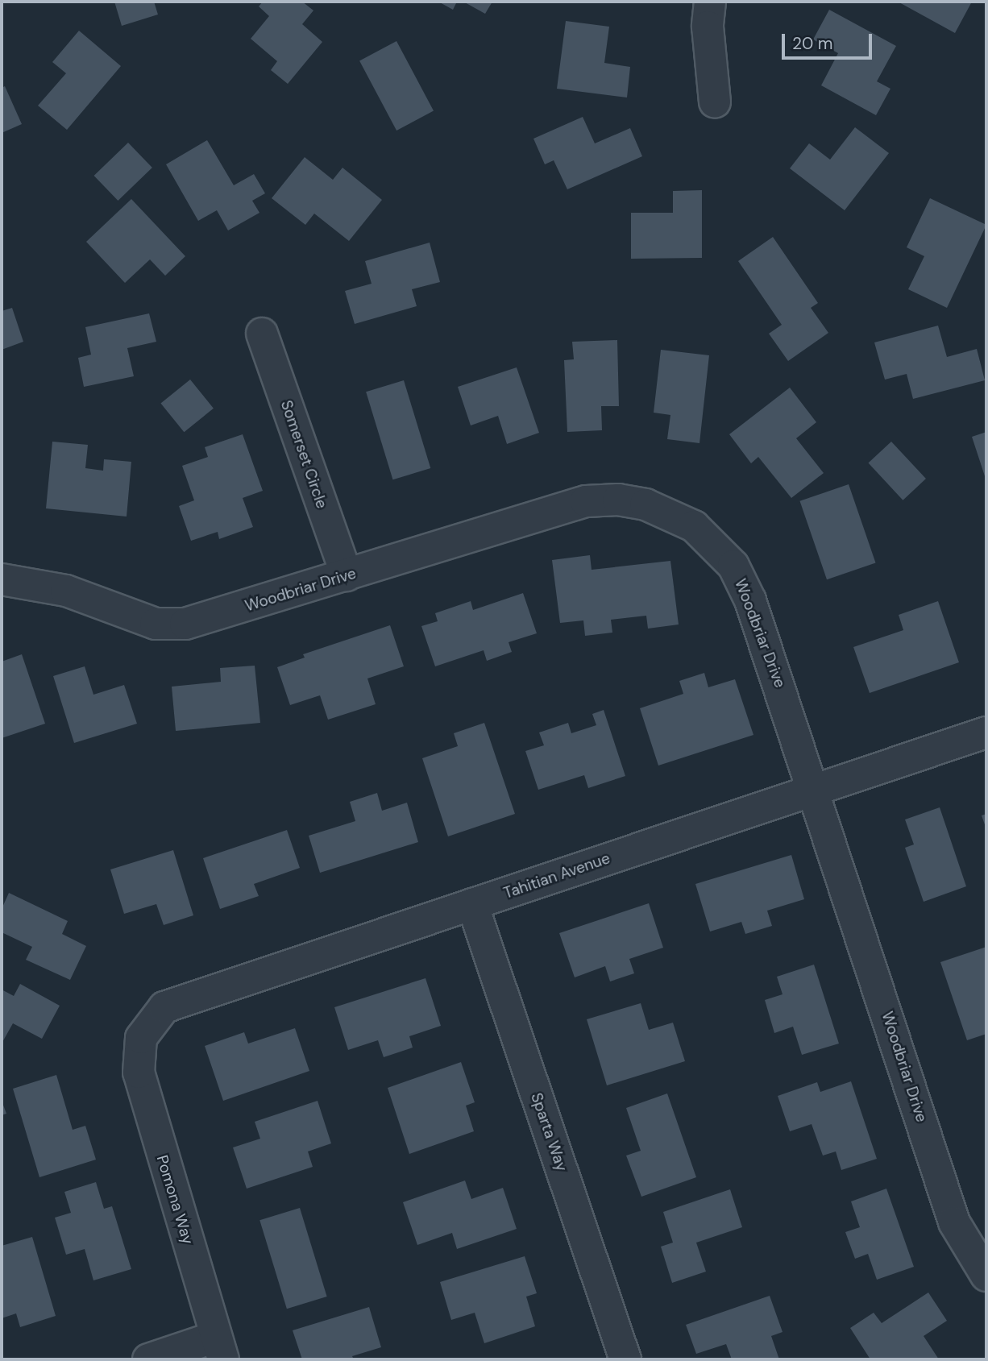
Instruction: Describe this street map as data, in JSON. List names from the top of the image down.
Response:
{
  "streets": {
    "street": [
      "Somerset Circle",
      "Woodbriar Drive",
      "Tahitian Avenue",
      "Sparta Way",
      "Pomona Way"
    ]
  },
  "crossings": [
    ["Somerset Circle", "Woodbriar Drive"],
    ["Woodbriar Drive", "Tahitian Avenue"],
    ["Tahitian Avenue", "Sparta Way"],
    ["Tahitian Avenue", "Pomona Way"]
  ],
  "scale_bar": "20 m"
}
